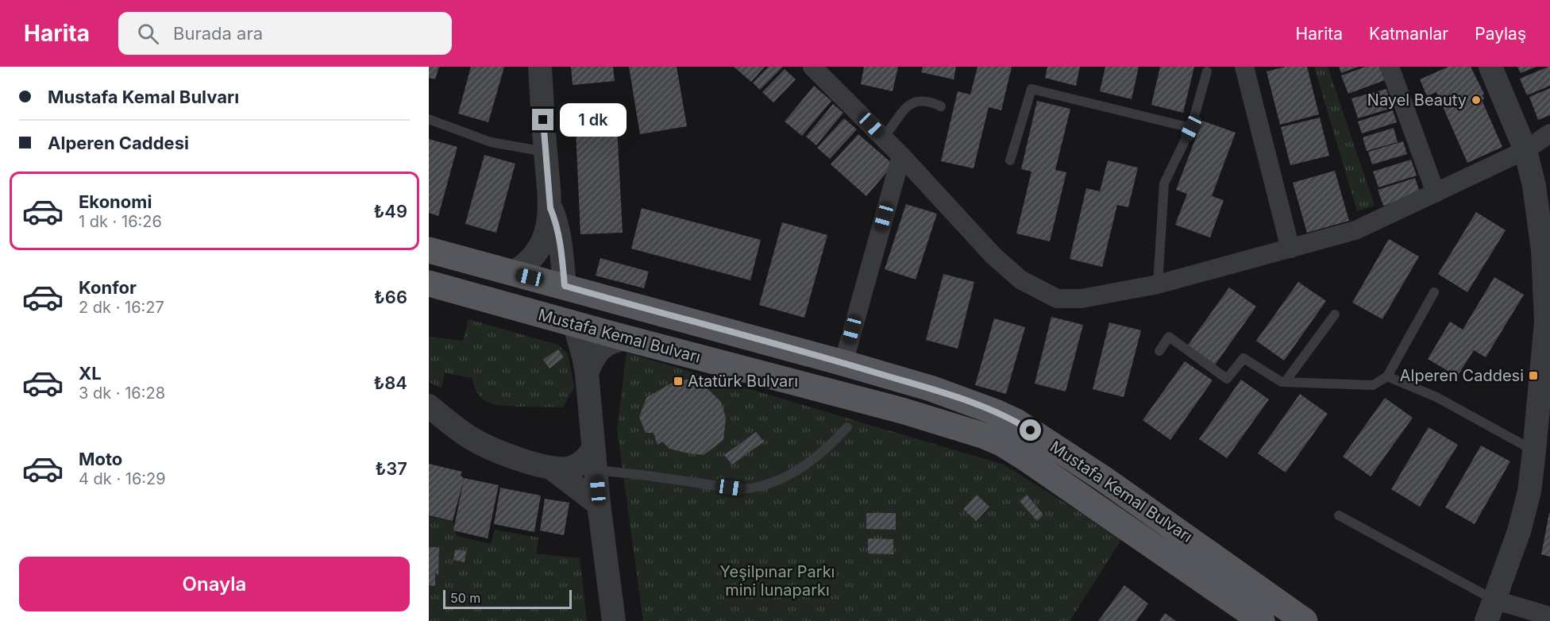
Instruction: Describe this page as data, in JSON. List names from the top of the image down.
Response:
{
  "streets": {
    "main road": ["Mustafa Kemal Bulvarı"]
  },
  "parks": ["Yeşilpınar Parkı mini lunaparkı"],
  "places": {
    "other": ["Nayel Beauty"],
    "transit": ["Alperen Caddesi", "Atatürk Bulvarı"]
  },
  "scale_bar": "50 m",
  "page": {
    "header": "Harita",
    "search": "Burada ara",
    "nav": ["Harita", "Katmanlar", "Paylaş"],
    "banner": ["Mustafa Kemal Bulvarı", "Alperen Caddesi"],
    "bubble": "1 dk",
    "list": [
      {
        "name": "Ekonomi",
        "note": "1 dk · 16:26",
        "value": "₺49"
      },
      {
        "name": "Konfor",
        "note": "2 dk · 16:27",
        "value": "₺66"
      },
      {
        "name": "XL",
        "note": "3 dk · 16:28",
        "value": "₺84"
      },
      {
        "name": "Moto",
        "note": "4 dk · 16:29",
        "value": "₺37"
      }
    ],
    "buttons": "Onayla",
    "scale": "50 m"
  }
}
